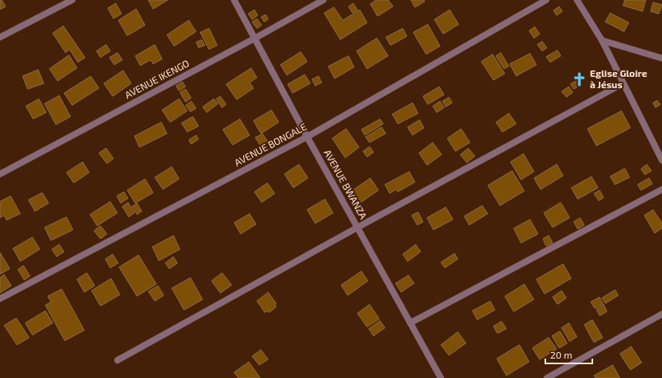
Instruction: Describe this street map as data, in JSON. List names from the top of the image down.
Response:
{
  "streets": {
    "street": ["AVENUE IKENGO", "AVENUE BONGALE", "AVENUE BWANZA"]
  },
  "crossings": [
    ["AVENUE IKENGO", "AVENUE BWANZA"],
    ["AVENUE BONGALE", "AVENUE BWANZA"]
  ],
  "places": {
    "church": ["Eglise Gloire à Jésus"]
  },
  "scale_bar": "20 m"
}
